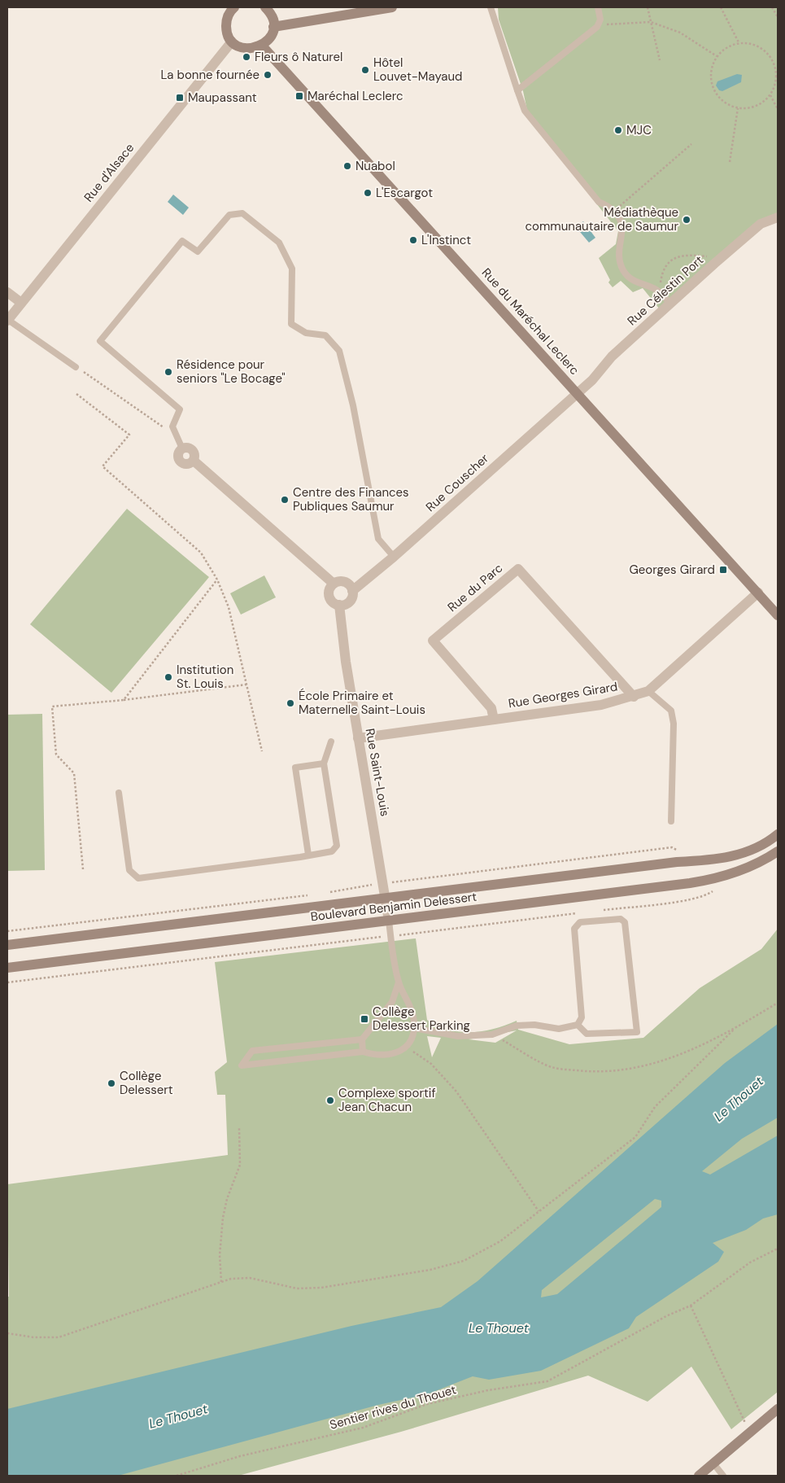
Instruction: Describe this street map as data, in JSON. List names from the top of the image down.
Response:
{
  "streets": {
    "main road": ["Rue du Maréchal Leclerc", "Boulevard Benjamin Delessert"],
    "street": [
      "Rue d'Alsace",
      "Rue Célestin Port",
      "Rue Couscher",
      "Rue du Parc",
      "Rue Georges Girard",
      "Rue Saint-Louis"
    ],
    "path": ["Sentier rives du Thouet"]
  },
  "crossings": [
    ["Rue Célestin Port", "Rue du Maréchal Leclerc"],
    ["Rue Célestin Port", "Rue Couscher"],
    ["Rue du Maréchal Leclerc", "Rue Couscher"],
    ["Rue du Maréchal Leclerc", "Rue Georges Girard"],
    ["Rue Couscher", "Rue Saint-Louis"],
    ["Rue du Parc", "Rue Georges Girard"],
    ["Rue Georges Girard", "Rue Saint-Louis"],
    ["Rue Saint-Louis", "Boulevard Benjamin Delessert"]
  ],
  "water": ["Le Thouet"],
  "places": {
    "other": [
      "Fleurs ô Naturel",
      "Hôtel Louvet-Mayaud",
      "La bonne fournée",
      "MJC",
      "Nuabol",
      "L'Escargot",
      "Médiathèque communautaire de Saumur",
      "L'Instinct",
      "Résidence pour seniors \"Le Bocage\"",
      "Centre des Finances Publiques Saumur",
      "Institution St. Louis",
      "École Primaire et Maternelle Saint-Louis",
      "Collège Delessert",
      "Complexe sportif Jean Chacun"
    ],
    "transit": [
      "Maréchal Leclerc",
      "Maupassant",
      "Georges Girard",
      "Collège Delessert Parking"
    ]
  }
}
